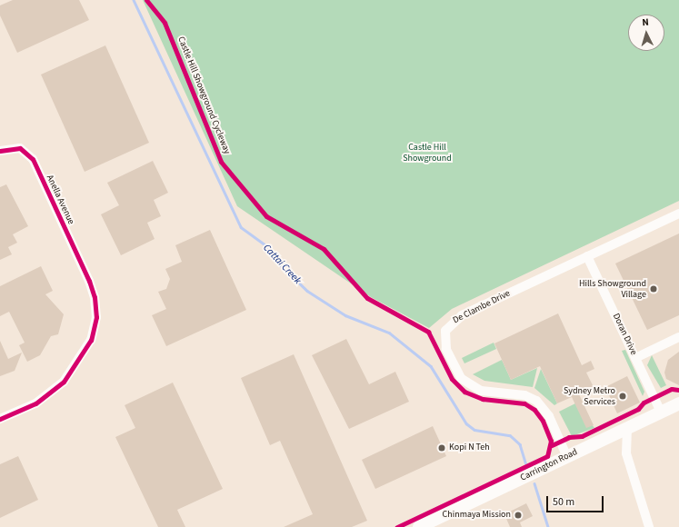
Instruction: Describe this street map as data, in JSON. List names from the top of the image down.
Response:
{
  "streets": {
    "main road": ["Carrington Road"],
    "street": ["Anella Avenue", "De Clambe Drive", "Doran Drive"],
    "cycle path": ["Castle Hill Showground Cycleway"]
  },
  "crossings": [
    ["De Clambe Drive", "Doran Drive"],
    ["De Clambe Drive", "Carrington Road"],
    ["Doran Drive", "Carrington Road"]
  ],
  "water": ["Cattai Creek"],
  "parks": ["Castle Hill Showground"],
  "places": [
    "Hills Showground Village",
    "Sydney Metro Services",
    "Kopi N Teh",
    "Chinmaya Mission"
  ],
  "scale_bar": "50 m",
  "north": "top"
}
